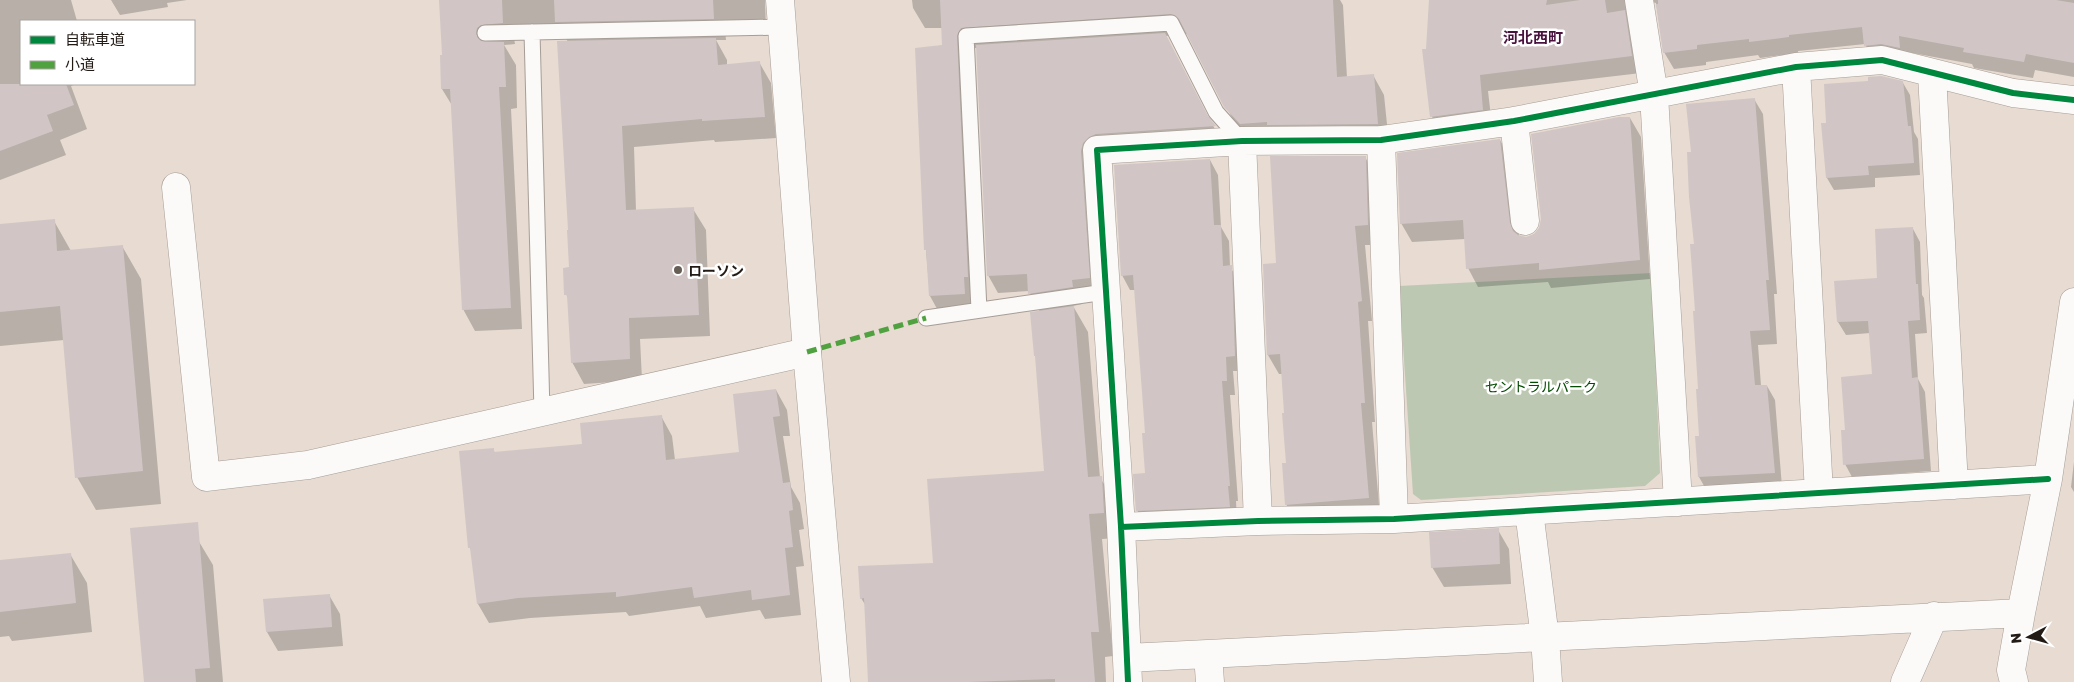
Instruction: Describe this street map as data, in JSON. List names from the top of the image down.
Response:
{
  "districts": ["河北西町"],
  "parks": ["セントラルパーク"],
  "places": ["ローソン"],
  "legend": ["自転車道", "小道"],
  "north": "left"
}
